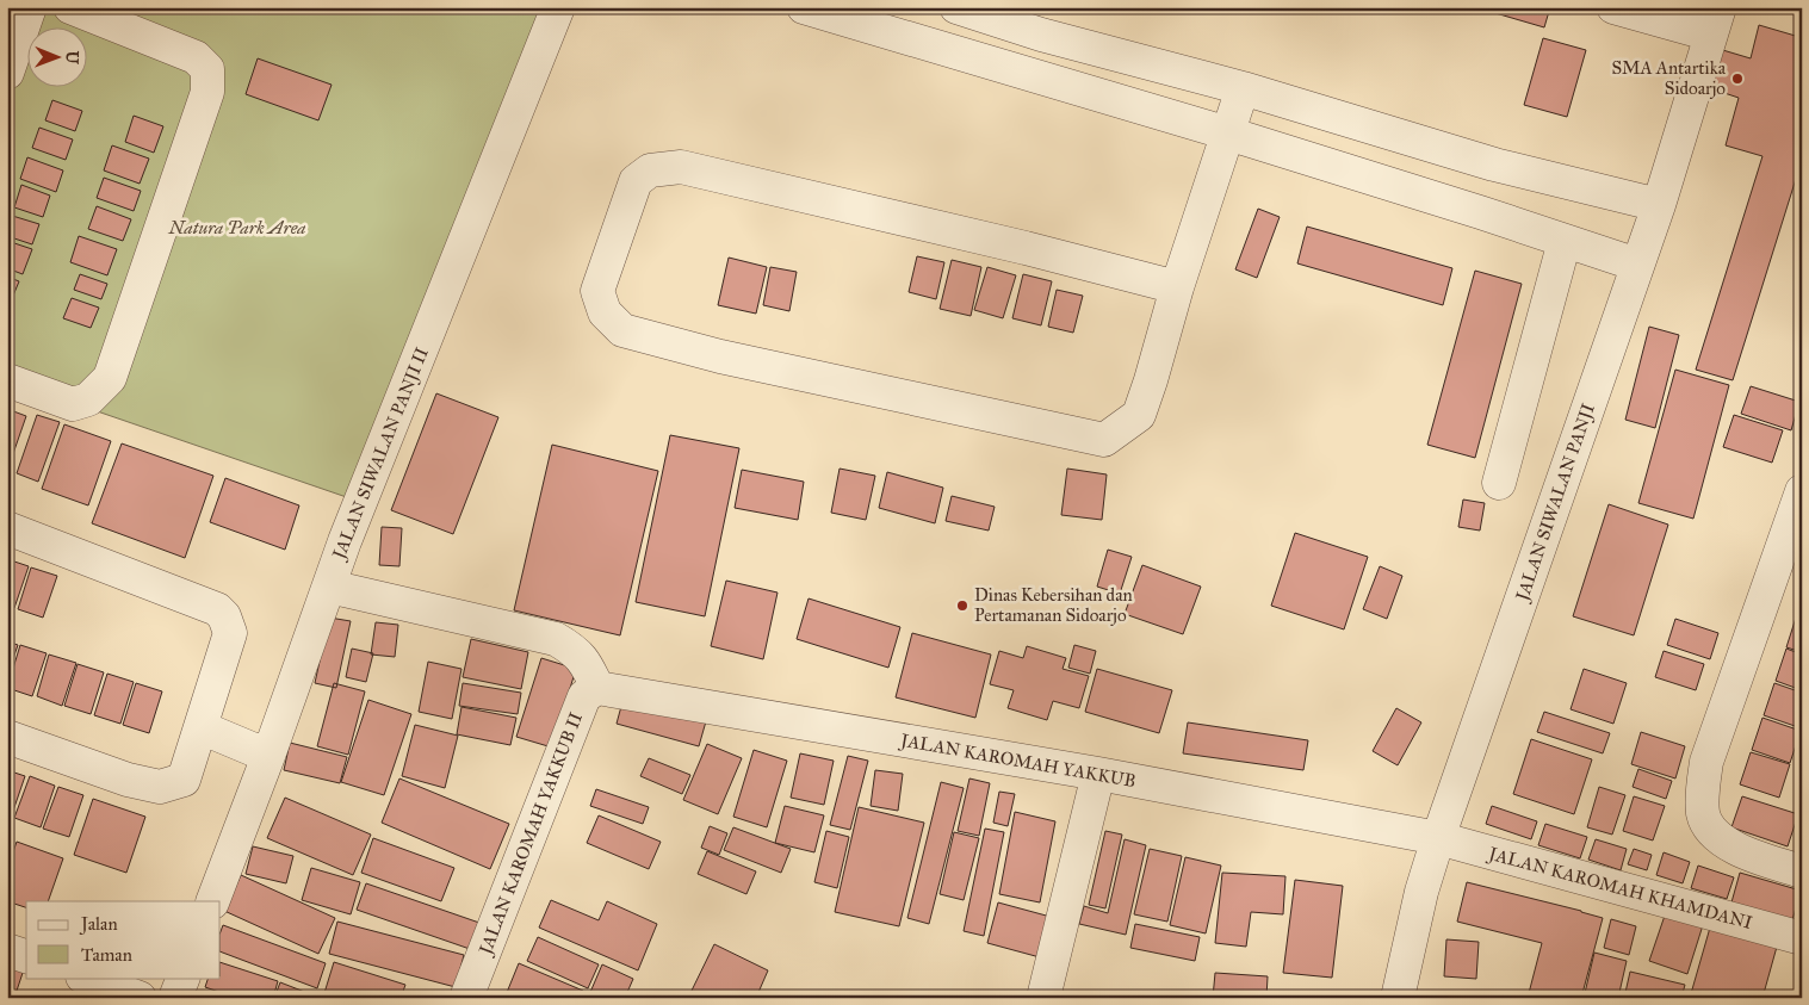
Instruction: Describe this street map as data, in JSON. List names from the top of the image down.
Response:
{
  "streets": {
    "street": [
      "JALAN SIWALAN PANJI II",
      "JALAN SIWALAN PANJI",
      "JALAN KAROMAH YAKKUB",
      "JALAN KAROMAH YAKKUB II",
      "JALAN KAROMAH KHAMDANI"
    ]
  },
  "crossings": [
    ["JALAN SIWALAN PANJI", "JALAN KAROMAH YAKKUB"],
    ["JALAN SIWALAN PANJI", "JALAN KAROMAH KHAMDANI"],
    ["JALAN KAROMAH YAKKUB", "JALAN KAROMAH YAKKUB II"],
    ["JALAN KAROMAH YAKKUB", "JALAN KAROMAH KHAMDANI"]
  ],
  "parks": ["Natura Park Area"],
  "places": ["SMA Antartika Sidoarjo", "Dinas Kebersihan dan Pertamanan Sidoarjo"],
  "legend": ["Jalan", "Taman"],
  "north": "right"
}
